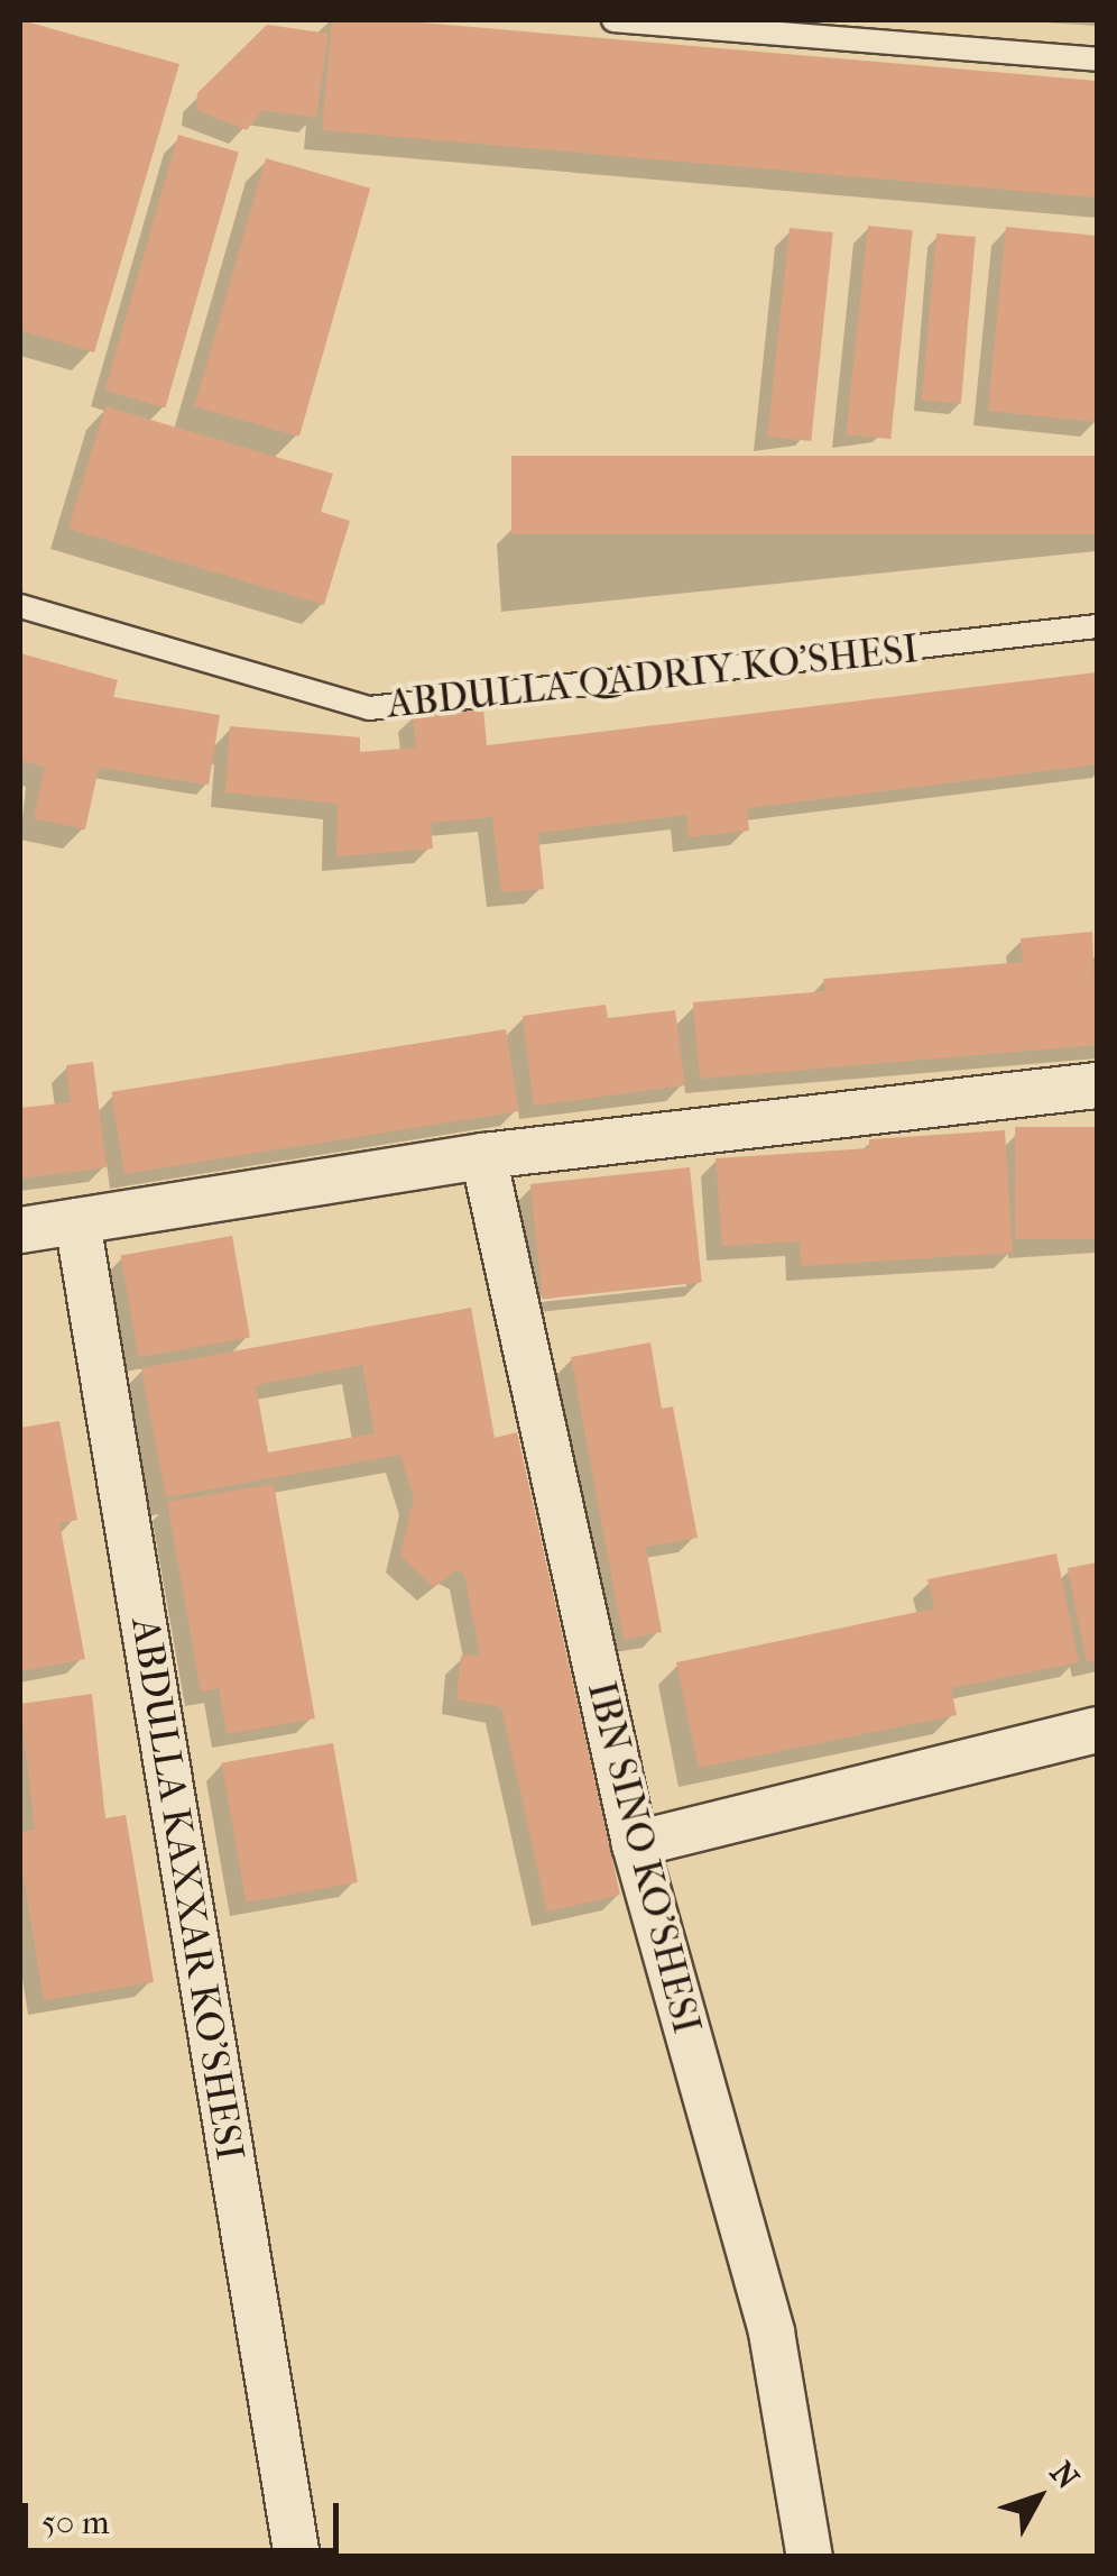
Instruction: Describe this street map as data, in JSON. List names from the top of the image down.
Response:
{
  "streets": {
    "street": ["IBN SINO KO'SHESI", "ABDULLA KAXXAR KO'SHESI"],
    "lane": ["ABDULLA QADRIY KO'SHESI"]
  },
  "scale_bar": "50 m",
  "north": "top right"
}
